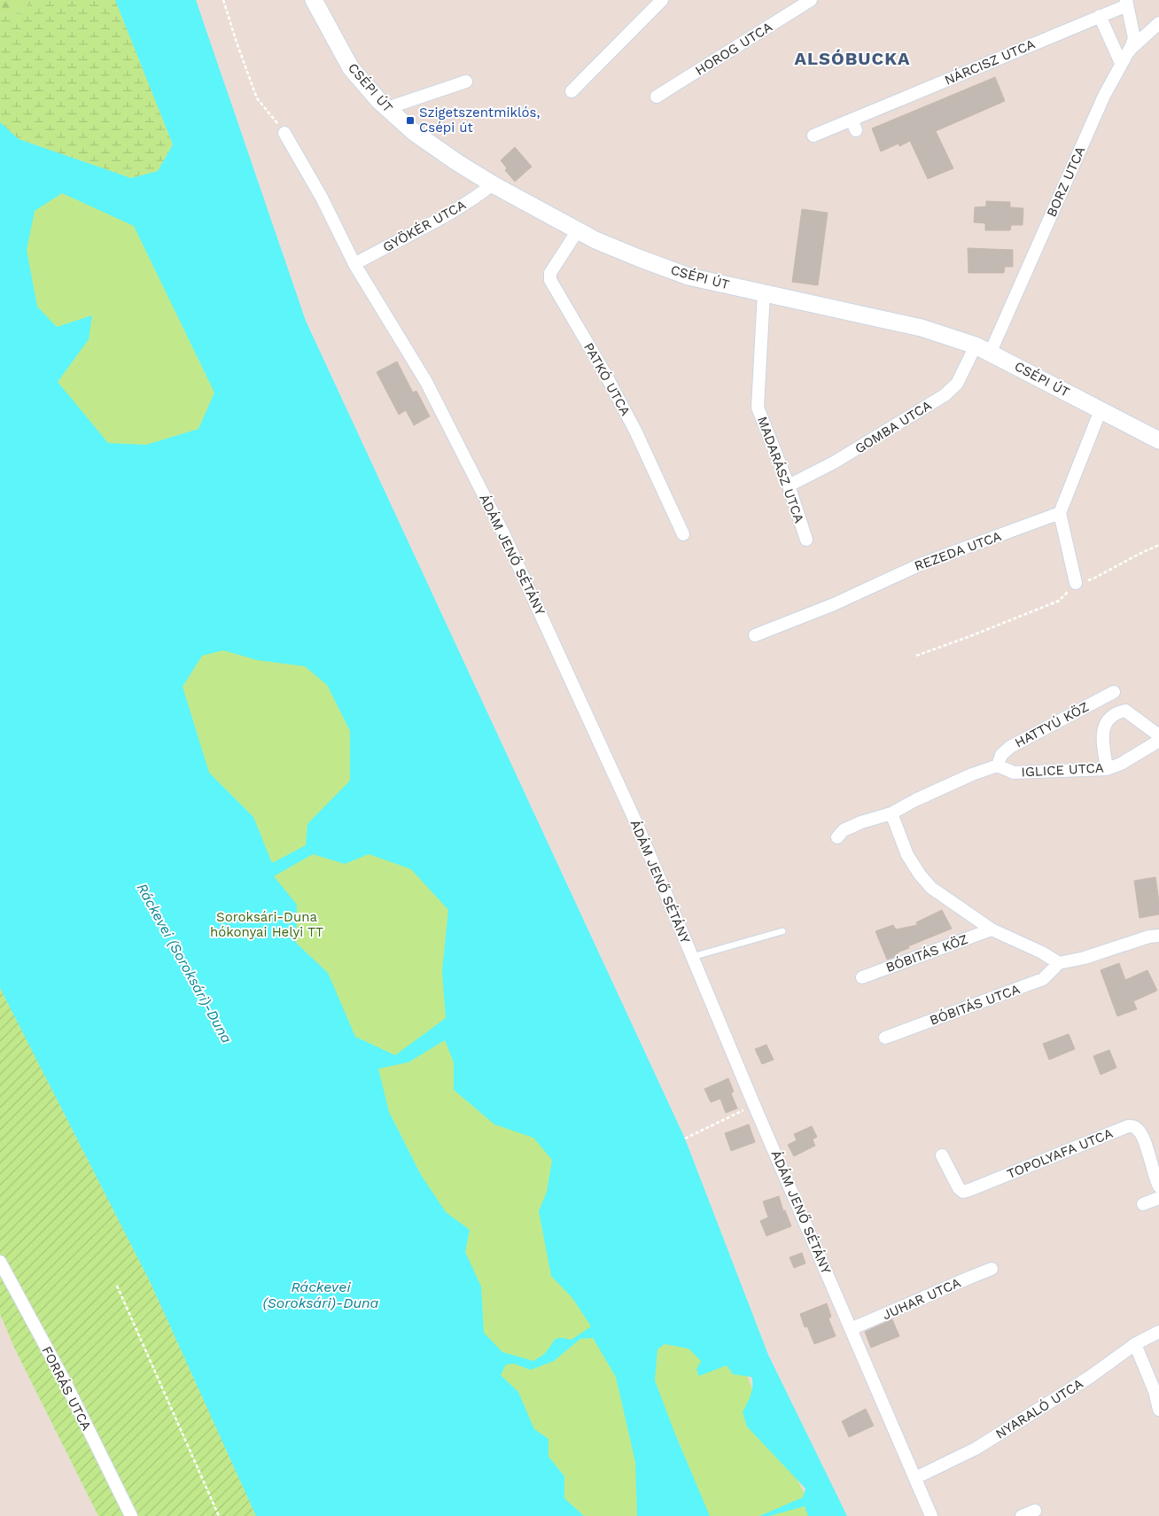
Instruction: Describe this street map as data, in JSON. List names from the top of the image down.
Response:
{
  "streets": {
    "street": [
      "HOROG UTCA",
      "NÁRCISZ UTCA",
      "CSÉPI ÚT",
      "BORZ UTCA",
      "GYÖKÉR UTCA",
      "PATKÓ UTCA",
      "GOMBA UTCA",
      "MADARÁSZ UTCA",
      "REZEDA UTCA",
      "ÁDÁM JENŐ SÉTÁNY",
      "HATTYÚ KÖZ",
      "IGLICE UTCA",
      "BÓBITÁS KÖZ",
      "BÓBITÁS UTCA",
      "TOPOLYAFA UTCA",
      "JUHAR UTCA",
      "FORRÁS UTCA",
      "NYARALÓ UTCA"
    ]
  },
  "crossings": [
    ["CSÉPI ÚT", "BORZ UTCA"],
    ["CSÉPI ÚT", "GYÖKÉR UTCA"],
    ["CSÉPI ÚT", "PATKÓ UTCA"],
    ["CSÉPI ÚT", "GOMBA UTCA"],
    ["CSÉPI ÚT", "MADARÁSZ UTCA"],
    ["BORZ UTCA", "GOMBA UTCA"],
    ["GYÖKÉR UTCA", "ÁDÁM JENŐ SÉTÁNY"],
    ["GOMBA UTCA", "MADARÁSZ UTCA"],
    ["ÁDÁM JENŐ SÉTÁNY", "JUHAR UTCA"],
    ["ÁDÁM JENŐ SÉTÁNY", "NYARALÓ UTCA"],
    ["HATTYÚ KÖZ", "IGLICE UTCA"],
    ["BÓBITÁS KÖZ", "BÓBITÁS UTCA"]
  ],
  "districts": ["ALSÓBUCKA"],
  "water": ["Ráckevei (Soroksári)-Duna"],
  "parks": ["Soroksári-Duna hókonyai Helyi TT"],
  "places": {
    "transit": ["Szigetszentmiklós, Csépi út"]
  }
}
